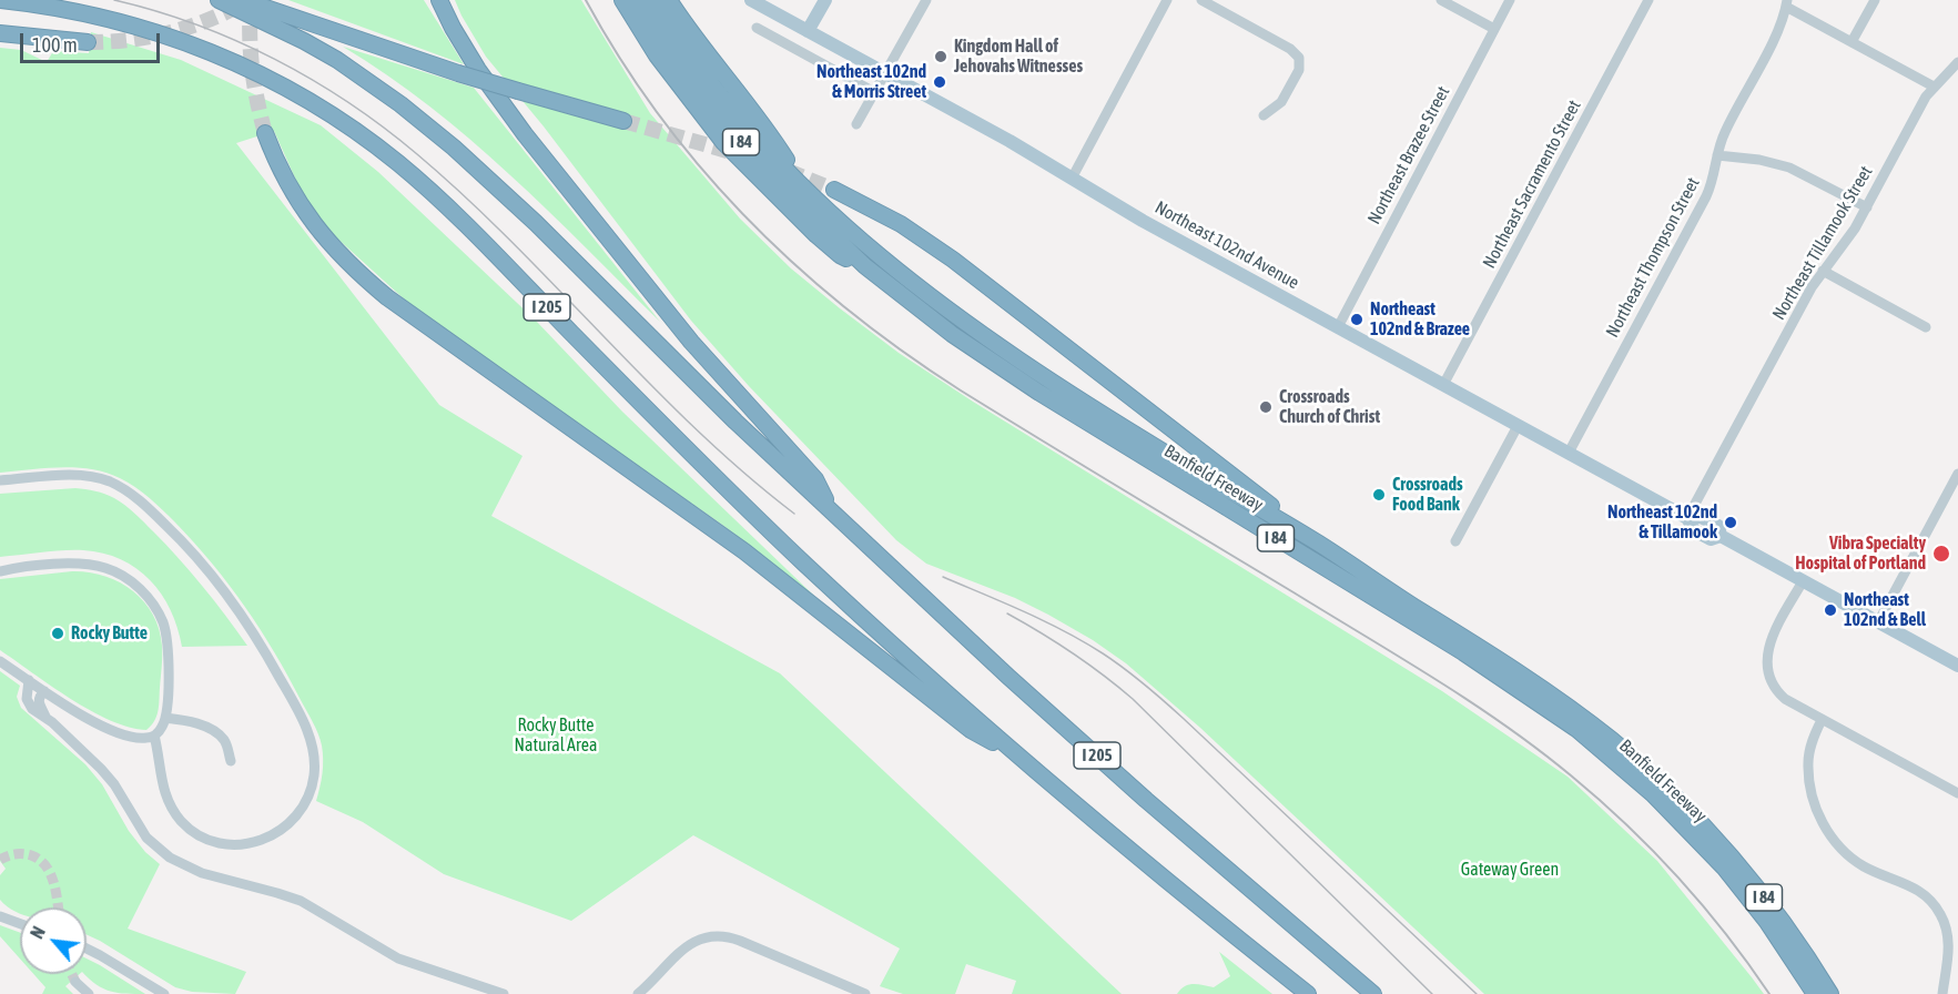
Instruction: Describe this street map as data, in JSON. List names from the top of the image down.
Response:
{
  "streets": {
    "highway": ["I 84", "I 205", "Banfield Freeway"],
    "main road": ["Northeast 102nd Avenue"],
    "street": [
      "Northeast Brazee Street",
      "Northeast Sacramento Street",
      "Northeast Tillamook Street",
      "Northeast Thompson Street"
    ]
  },
  "crossings": [
    ["Northeast Brazee Street", "Northeast 102nd Avenue"],
    ["Northeast Sacramento Street", "Northeast 102nd Avenue"],
    ["Northeast Tillamook Street", "Northeast 102nd Avenue"],
    ["Northeast 102nd Avenue", "Northeast Thompson Street"]
  ],
  "parks": ["Rocky Butte Natural Area", "Gateway Green"],
  "places": [
    "Kingdom Hall of Jehovahs Witnesses",
    "Northeast 102nd & Morris Street",
    "Northeast 102nd & Brazee",
    "Crossroads Church of Christ",
    "Crossroads Food Bank",
    "Northeast 102nd & Tillamook",
    "Vibra Specialty Hospital of Portland",
    "Northeast 102nd & Bell",
    "Rocky Butte"
  ],
  "scale_bar": "100 m",
  "north": "top left"
}
